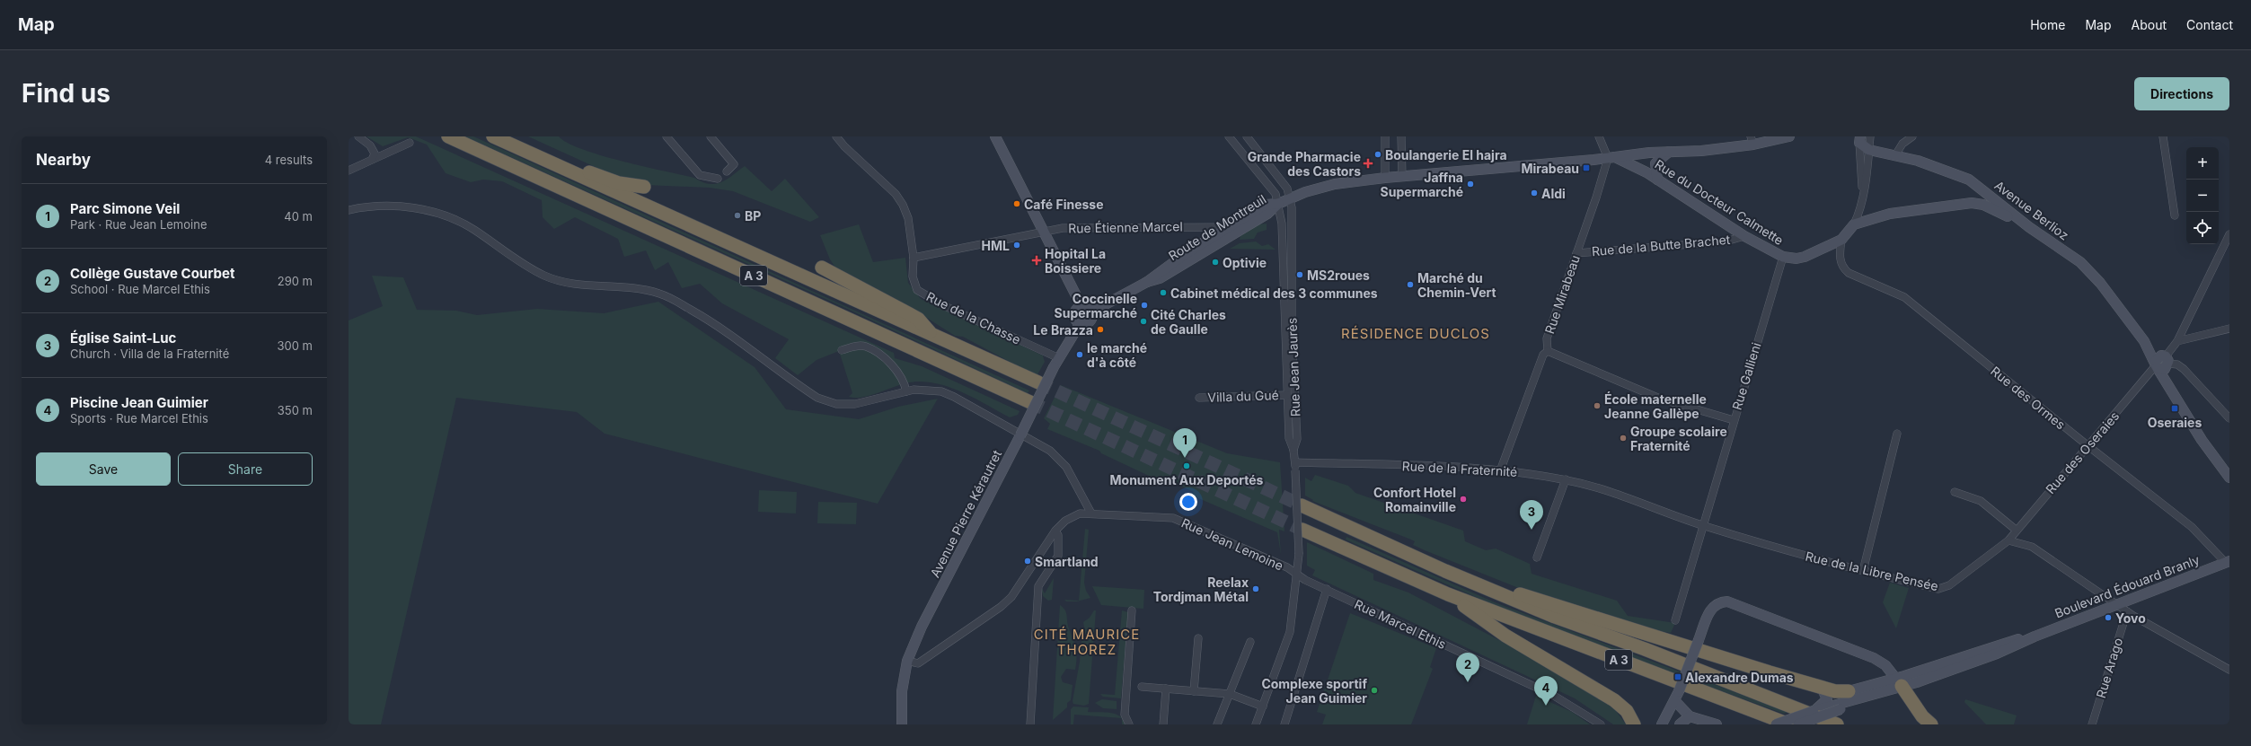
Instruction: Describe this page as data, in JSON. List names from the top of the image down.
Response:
{
  "streets": {
    "highway": ["A 3"],
    "main road": [
      "Rue du Docteur Calmette",
      "Avenue Berlioz",
      "Route de Montreuil",
      "Avenue Pierre Kérautret",
      "Boulevard Édouard Branly"
    ],
    "street": [
      "Rue Étienne Marcel",
      "Rue de la Butte Brachet",
      "Rue Mirabeau",
      "Rue de la Chasse",
      "Rue Jean Jaurès",
      "Rue Gallieni",
      "Villa du Gué",
      "Rue des Ormes",
      "Rue des Oseraies",
      "Rue de la Fraternité",
      "Rue Jean Lemoine",
      "Rue de la Libre Pensée",
      "Rue Marcel Ethis",
      "Rue Arago"
    ]
  },
  "crossings": [
    ["Rue du Docteur Calmette", "Rue de la Butte Brachet"],
    ["Rue du Docteur Calmette", "Rue Mirabeau"],
    ["Rue du Docteur Calmette", "Rue Gallieni"],
    ["Rue du Docteur Calmette", "Rue des Ormes"],
    ["Avenue Berlioz", "Rue des Oseraies"],
    ["Rue Étienne Marcel", "Route de Montreuil"],
    ["Rue Étienne Marcel", "Rue de la Chasse"],
    ["Route de Montreuil", "Rue Jean Jaurès"],
    ["Route de Montreuil", "Avenue Pierre Kérautret"],
    ["Rue de la Butte Brachet", "Rue Mirabeau"],
    ["Rue Mirabeau", "Rue de la Fraternité"],
    ["Rue de la Chasse", "Avenue Pierre Kérautret"],
    ["Rue Jean Jaurès", "Villa du Gué"],
    ["Rue Jean Jaurès", "Rue de la Fraternité"],
    ["Rue Jean Jaurès", "Rue Jean Lemoine"],
    ["Rue Jean Jaurès", "Rue Marcel Ethis"],
    ["Rue Gallieni", "Rue de la Fraternité"],
    ["Rue Gallieni", "Rue de la Libre Pensée"],
    ["Rue des Ormes", "Rue des Oseraies"],
    ["Rue des Ormes", "Boulevard Édouard Branly"],
    ["Rue des Oseraies", "Rue de la Libre Pensée"],
    ["Rue de la Fraternité", "Rue de la Libre Pensée"],
    ["Avenue Pierre Kérautret", "Rue Jean Lemoine"],
    ["Rue Jean Lemoine", "Rue Marcel Ethis"]
  ],
  "districts": ["RÉSIDENCE DUCLOS", "CITÉ MAURICE THOREZ"],
  "places": {
    "other": [
      "Boulangerie El hajra",
      "Jaffna Supermarché",
      "Aldi",
      "Café Finesse",
      "BP",
      "HML",
      "Optivie",
      "MS2roues",
      "Marché du Chemin-Vert",
      "Cabinet médical des 3 communes",
      "Coccinelle Supermarché",
      "Cité Charles de Gaulle",
      "Le Brazza",
      "le marché d'à côté",
      "École maternelle Jeanne Gallèpe",
      "Groupe scolaire Fraternité",
      "Monument Aux Deportés",
      "Confort Hotel Romainville",
      "Smartland",
      "Reelax Tordjman Métal",
      "Yovo",
      "Complexe sportif Jean Guimier"
    ],
    "health": ["Grande Pharmacie des Castors", "Hopital La Boissiere"],
    "transit": ["Mirabeau", "Oseraies", "Alexandre Dumas"]
  },
  "page": {
    "header": "Map",
    "nav": [
      "Home",
      "Map",
      "About",
      "Contact"
    ],
    "buttons": [
      "Directions",
      ["Save", "Share"]
    ],
    "title": "Find us",
    "heading": ["Nearby", "4 results"],
    "map_buttons": ["+", "−"],
    "list": [
      {
        "mark": "1",
        "name": "Parc Simone Veil",
        "note": "Park · Rue Jean Lemoine",
        "value": "40 m"
      },
      {
        "mark": "2",
        "name": "Collège Gustave Courbet",
        "note": "School · Rue Marcel Ethis",
        "value": "290 m"
      },
      {
        "mark": "3",
        "name": "Église Saint-Luc",
        "note": "Church · Villa de la Fraternité",
        "value": "300 m"
      },
      {
        "mark": "4",
        "name": "Piscine Jean Guimier",
        "note": "Sports · Rue Marcel Ethis",
        "value": "350 m"
      }
    ],
    "pins": [
      "1",
      "3",
      "2",
      "4"
    ]
  }
}
